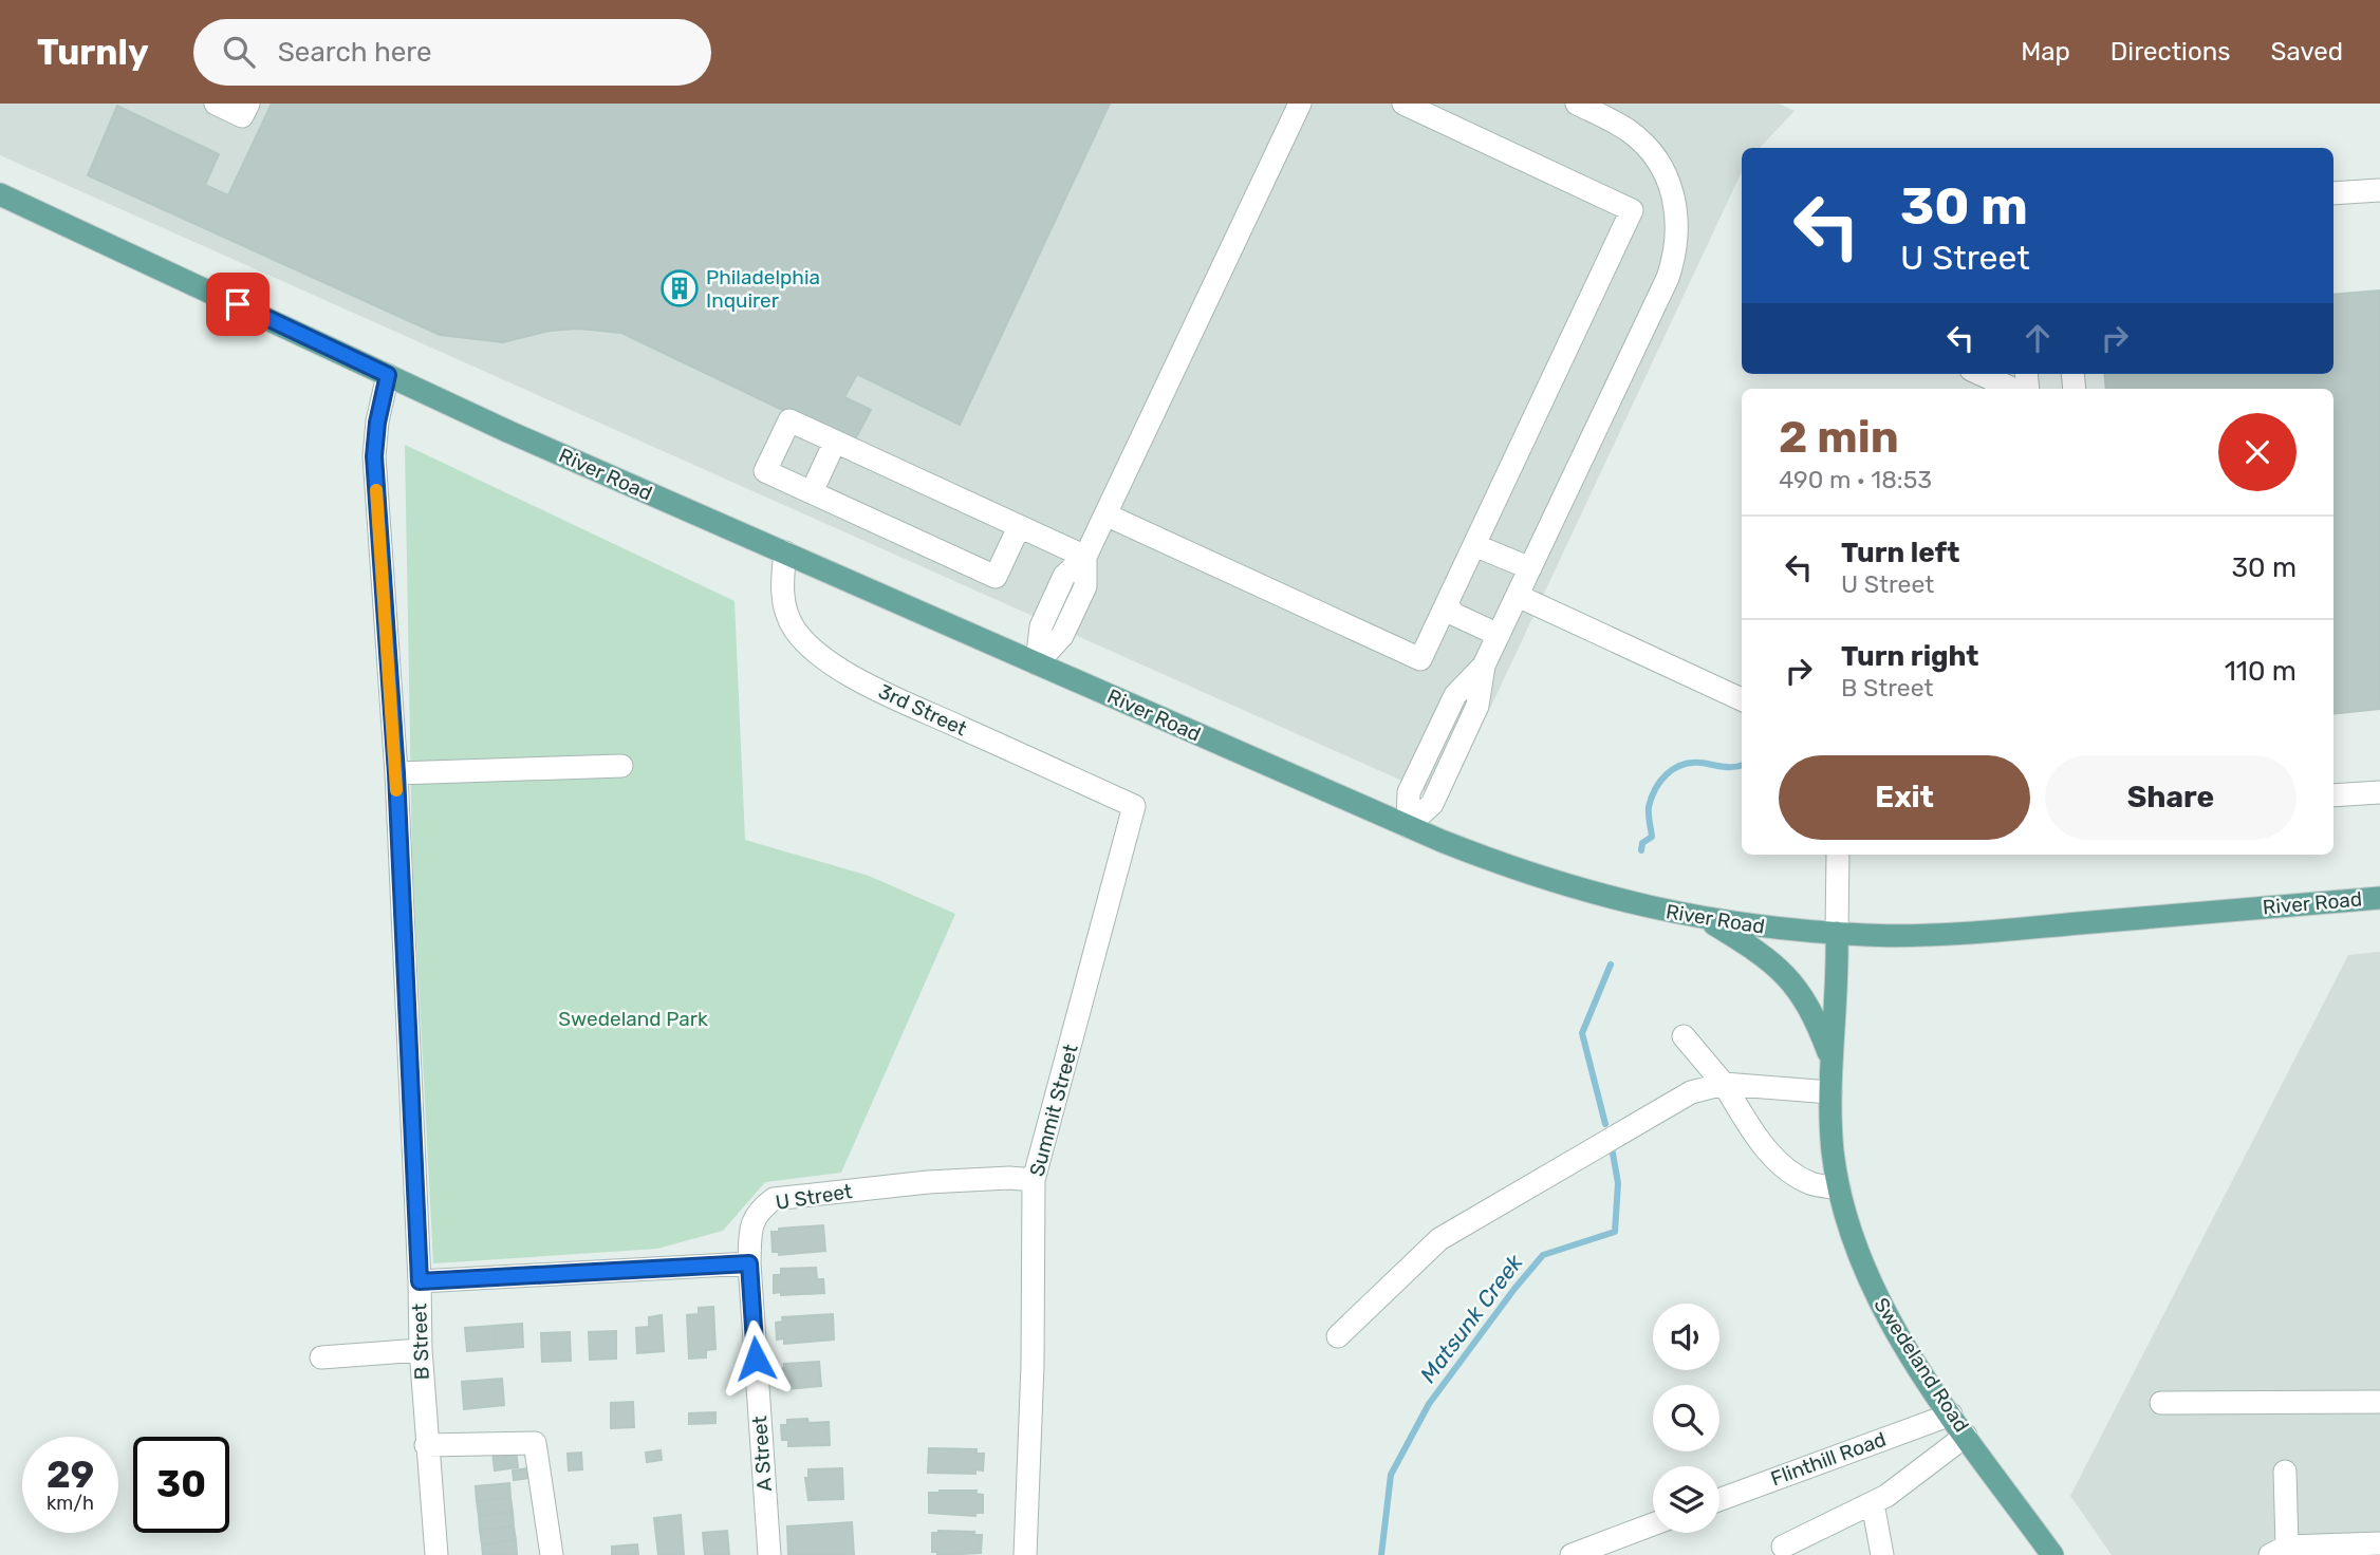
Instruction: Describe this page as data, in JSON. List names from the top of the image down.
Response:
{
  "streets": {
    "main road": ["River Road", "Swedeland Road"],
    "street": [
      "3rd Street",
      "Summit Street",
      "U Street",
      "B Street",
      "A Street",
      "Flinthill Road"
    ]
  },
  "crossings": [
    ["River Road", "3rd Street"],
    ["River Road", "B Street"],
    ["River Road", "Swedeland Road"],
    ["3rd Street", "Summit Street"],
    ["Summit Street", "U Street"],
    ["U Street", "A Street"],
    ["Swedeland Road", "Flinthill Road"]
  ],
  "water": ["Matsunk Creek"],
  "parks": ["Swedeland Park"],
  "places": {
    "building": ["Philadelphia Inquirer"]
  },
  "page": {
    "header": "Turnly",
    "search": "Search here",
    "nav": ["Map", "Directions", "Saved"],
    "turn": ["30 m", "U Street"],
    "heading": ["2 min", "490 m · 18:53"],
    "list": [
      {
        "name": "Turn left",
        "note": "U Street",
        "value": "30 m"
      },
      {
        "name": "Turn right",
        "note": "B Street",
        "value": "110 m"
      }
    ],
    "buttons": ["Exit", "Share"],
    "speed": "29 km/h",
    "limit": "30"
  }
}
